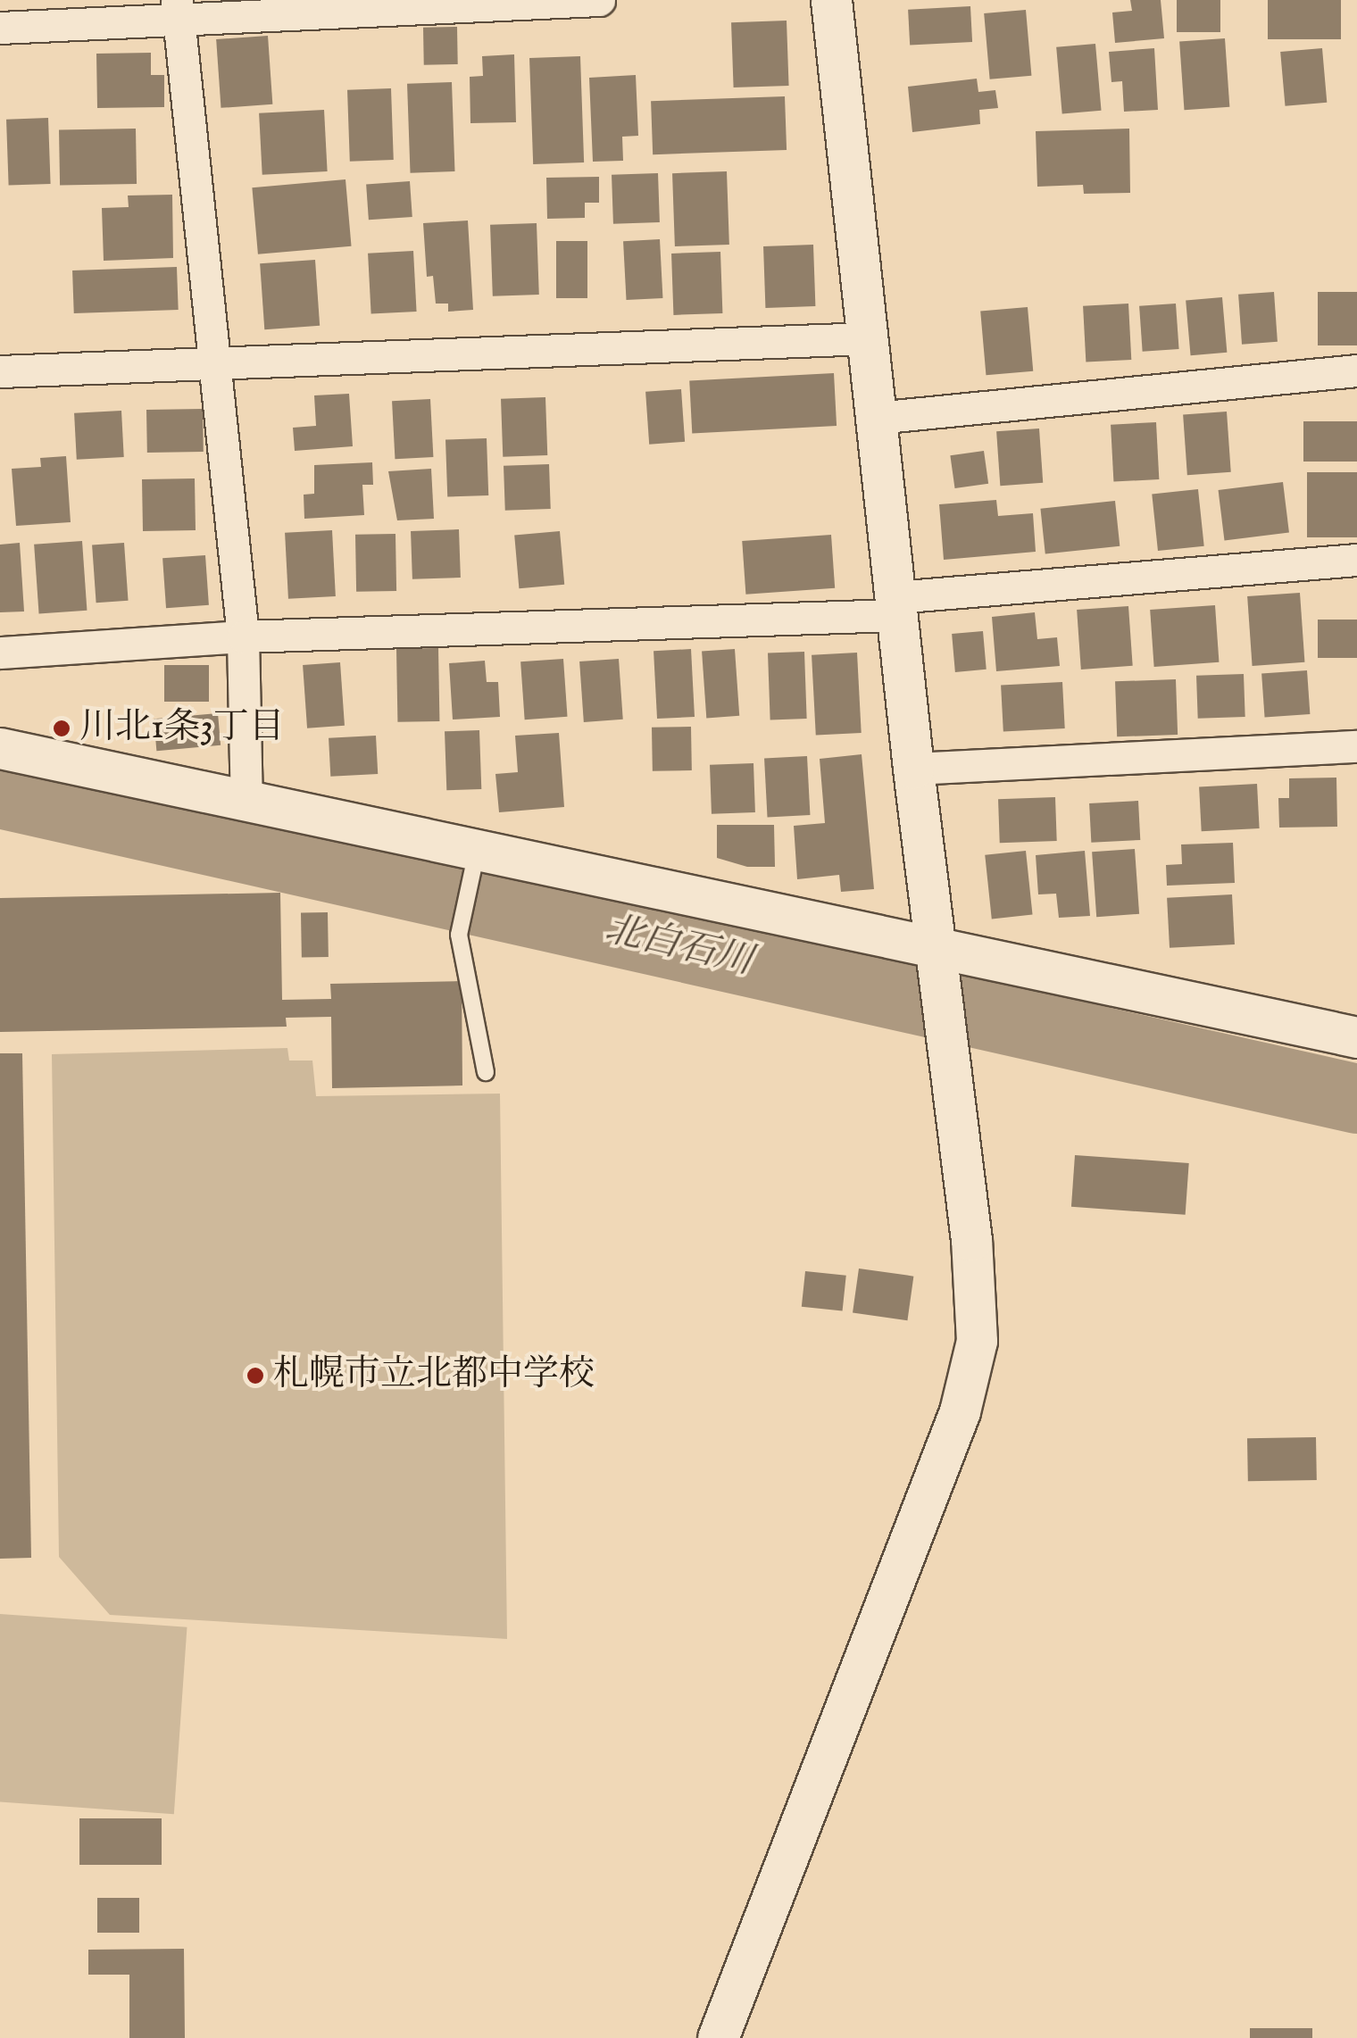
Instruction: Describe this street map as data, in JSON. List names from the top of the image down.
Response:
{
  "water": ["北白石川"],
  "places": ["川北1条3丁目", "札幌市立北都中学校"]
}
